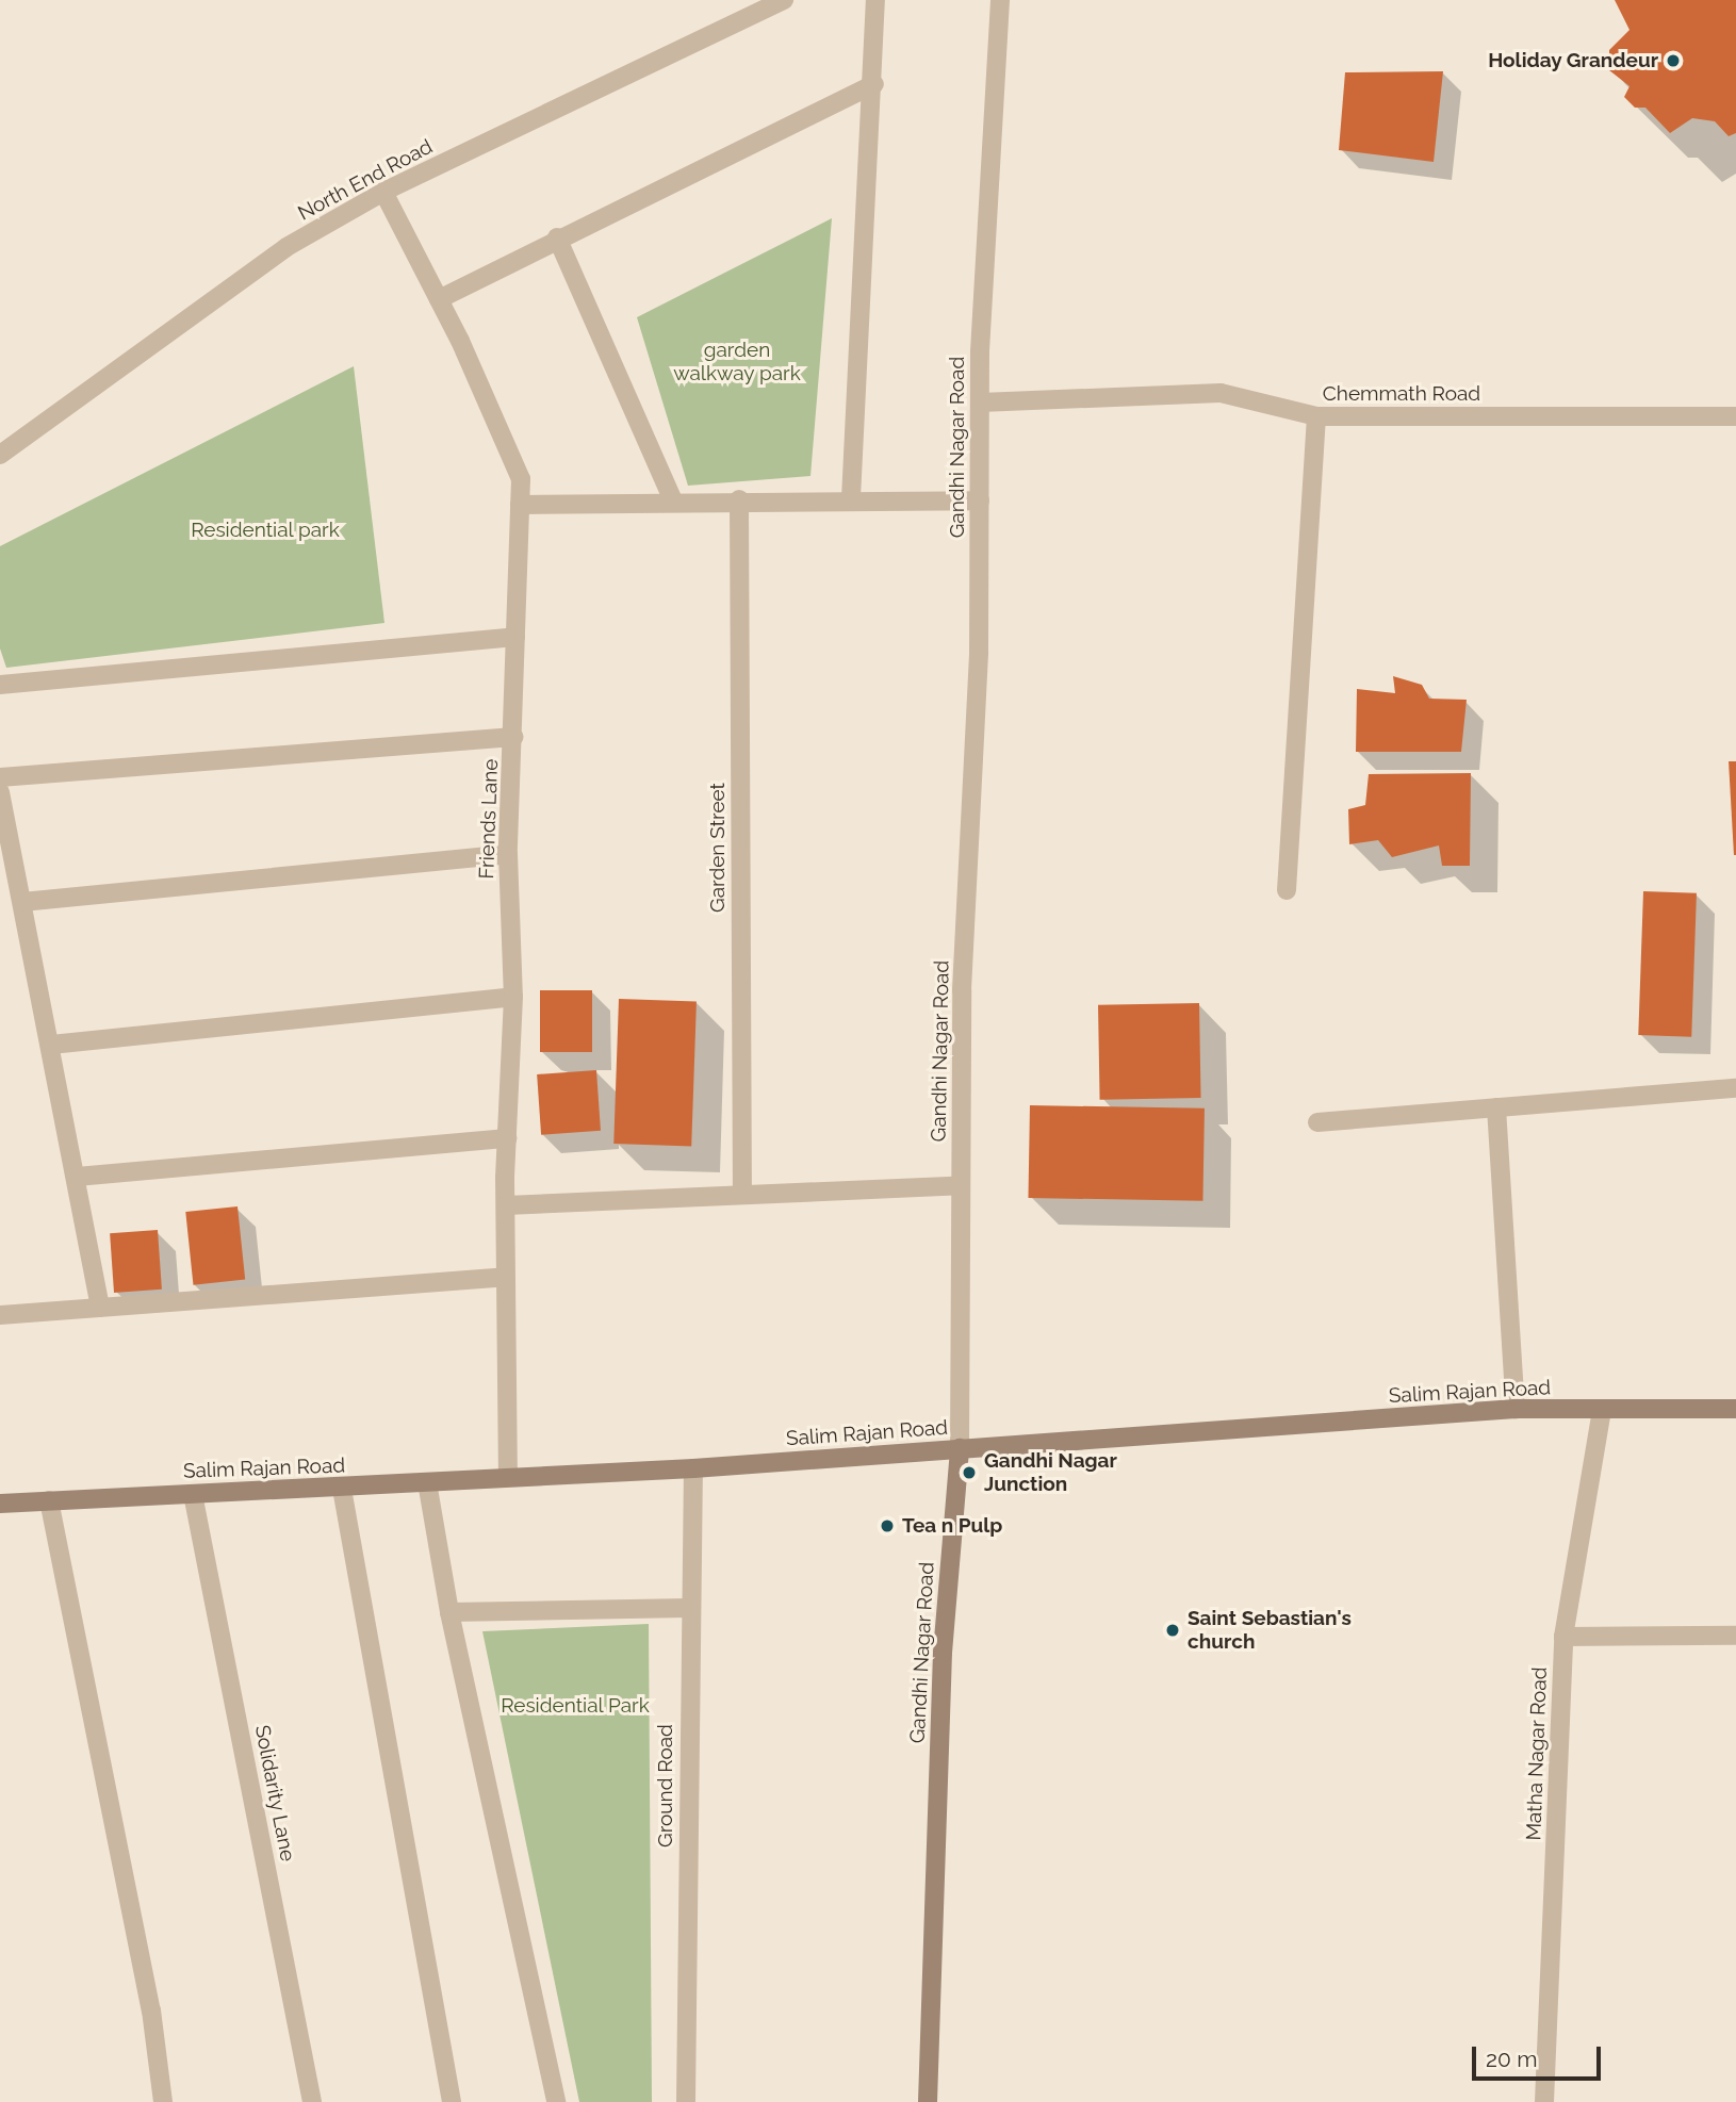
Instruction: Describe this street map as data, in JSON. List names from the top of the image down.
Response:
{
  "streets": {
    "main road": ["Gandhi Nagar Road", "Salim Rajan Road"],
    "street": [
      "North End Road",
      "Chemmath Road",
      "Friends Lane",
      "Garden Street",
      "Matha Nagar Road",
      "Ground Road",
      "Solidarity Lane"
    ]
  },
  "crossings": [
    ["North End Road", "Friends Lane"],
    ["Chemmath Road", "Gandhi Nagar Road"],
    ["Gandhi Nagar Road", "Salim Rajan Road"],
    ["Friends Lane", "Salim Rajan Road"],
    ["Salim Rajan Road", "Matha Nagar Road"],
    ["Salim Rajan Road", "Ground Road"],
    ["Salim Rajan Road", "Solidarity Lane"]
  ],
  "parks": ["garden walkway park", "Residential park", "Residential Park"],
  "places": [
    "Holiday Grandeur",
    "Gandhi Nagar Junction",
    "Tea n Pulp",
    "Saint Sebastian's church"
  ],
  "scale_bar": "20 m"
}
